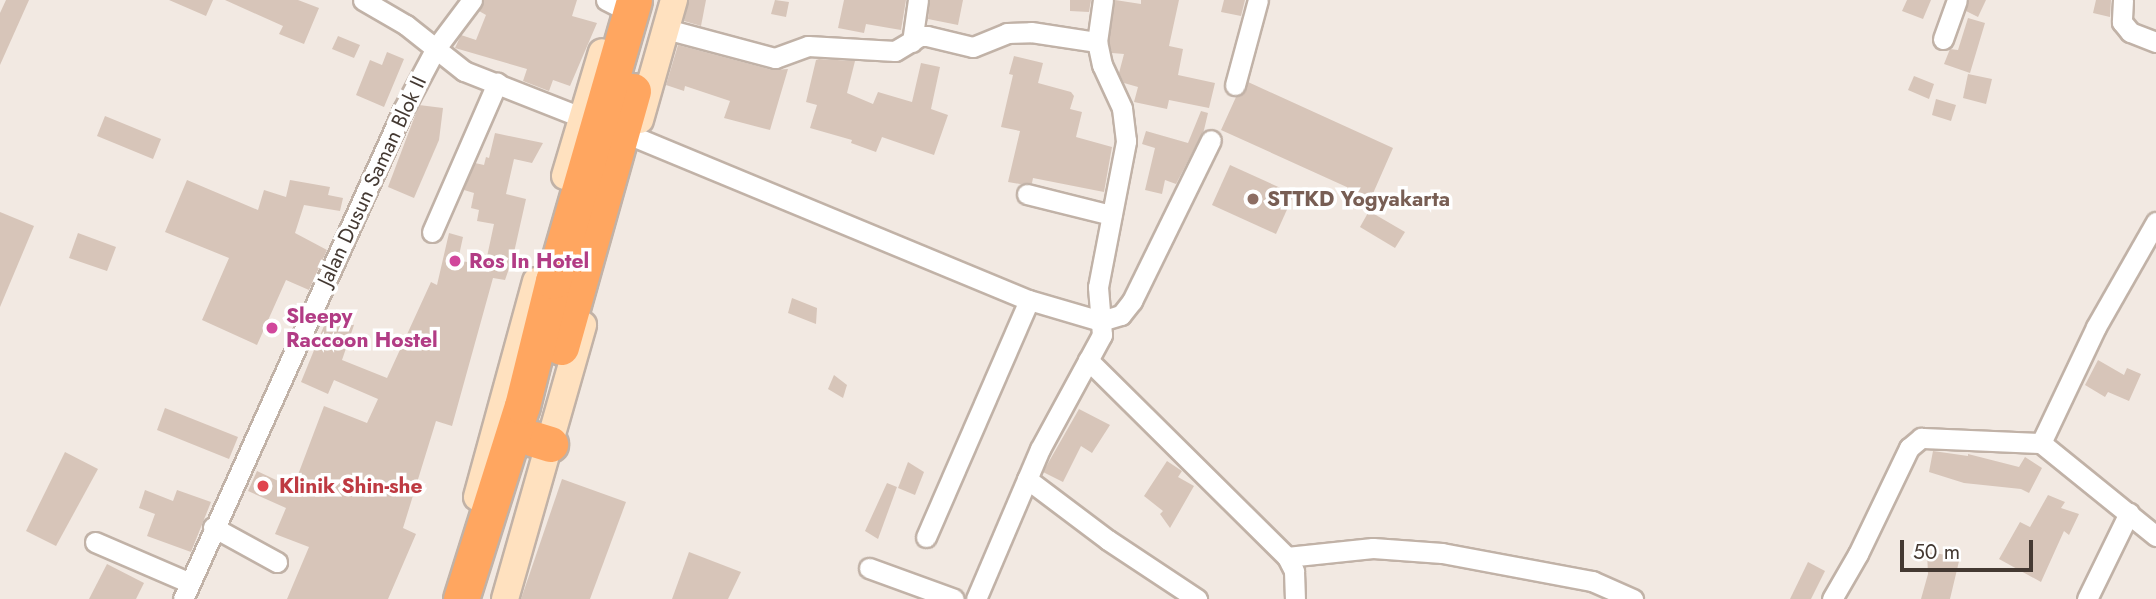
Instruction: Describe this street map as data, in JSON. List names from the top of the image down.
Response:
{
  "streets": {
    "street": ["Jalan Dusun Saman Blok II"]
  },
  "places": [
    "STTKD Yogyakarta",
    "Ros In Hotel",
    "Sleepy Raccoon Hostel",
    "Klinik Shin-she"
  ],
  "scale_bar": "50 m"
}
